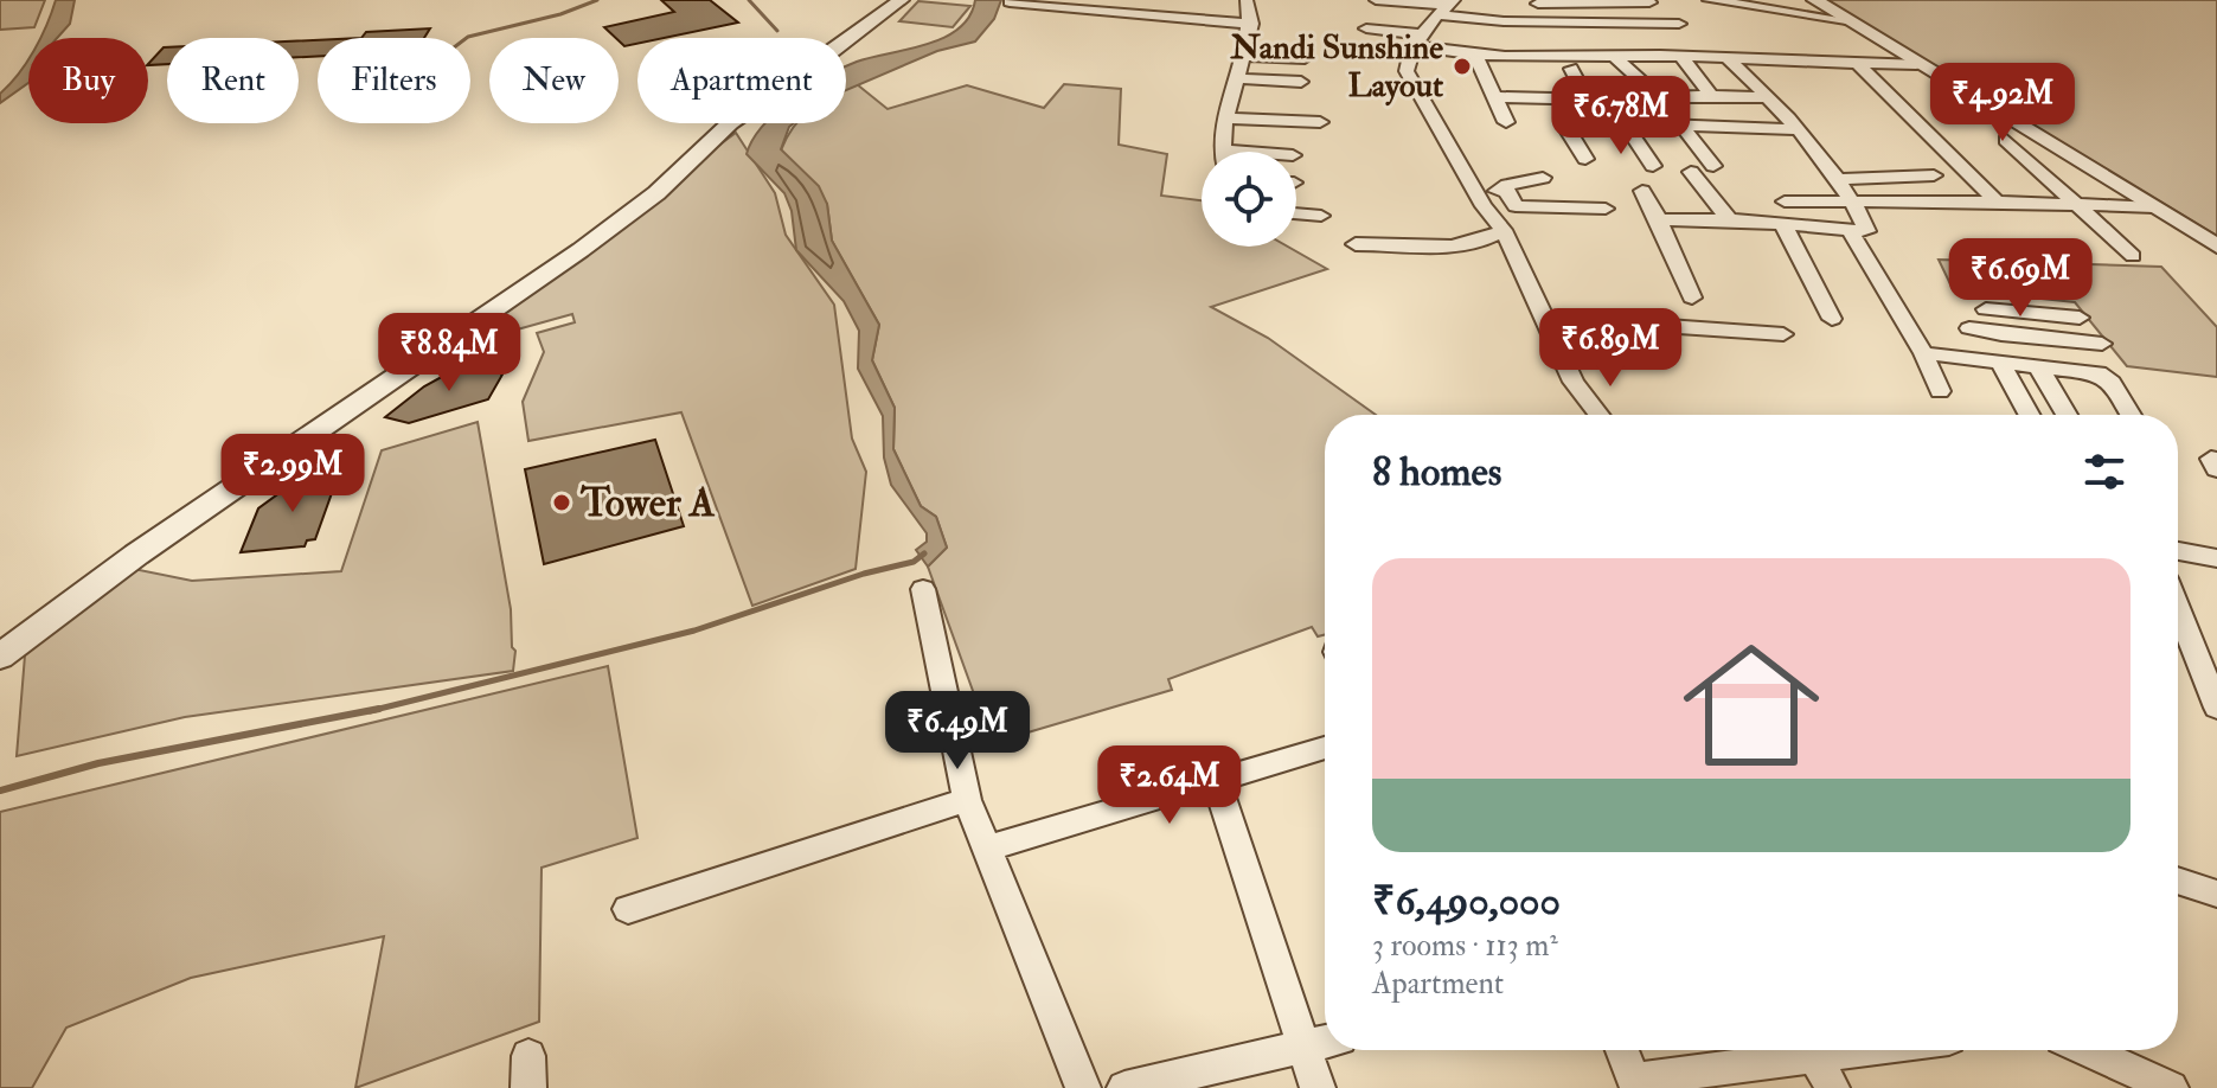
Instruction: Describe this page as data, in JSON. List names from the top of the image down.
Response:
{
  "places": ["Nandi Sunshine Layout", "Tower A"],
  "page": {
    "chip": [
      "Buy",
      "Rent",
      "Filters",
      "New",
      "Apartment"
    ],
    "price": [
      "₹4.92M",
      "₹6.78M",
      "₹6.69M",
      "₹6.89M",
      "₹8.84M",
      "₹2.99M",
      "₹6.49M",
      "₹2.64M"
    ],
    "heading": "8 homes",
    "list": [
      {
        "name": "₹6,490,000",
        "note": "3 rooms · 113 m² · Apartment"
      }
    ]
  }
}
